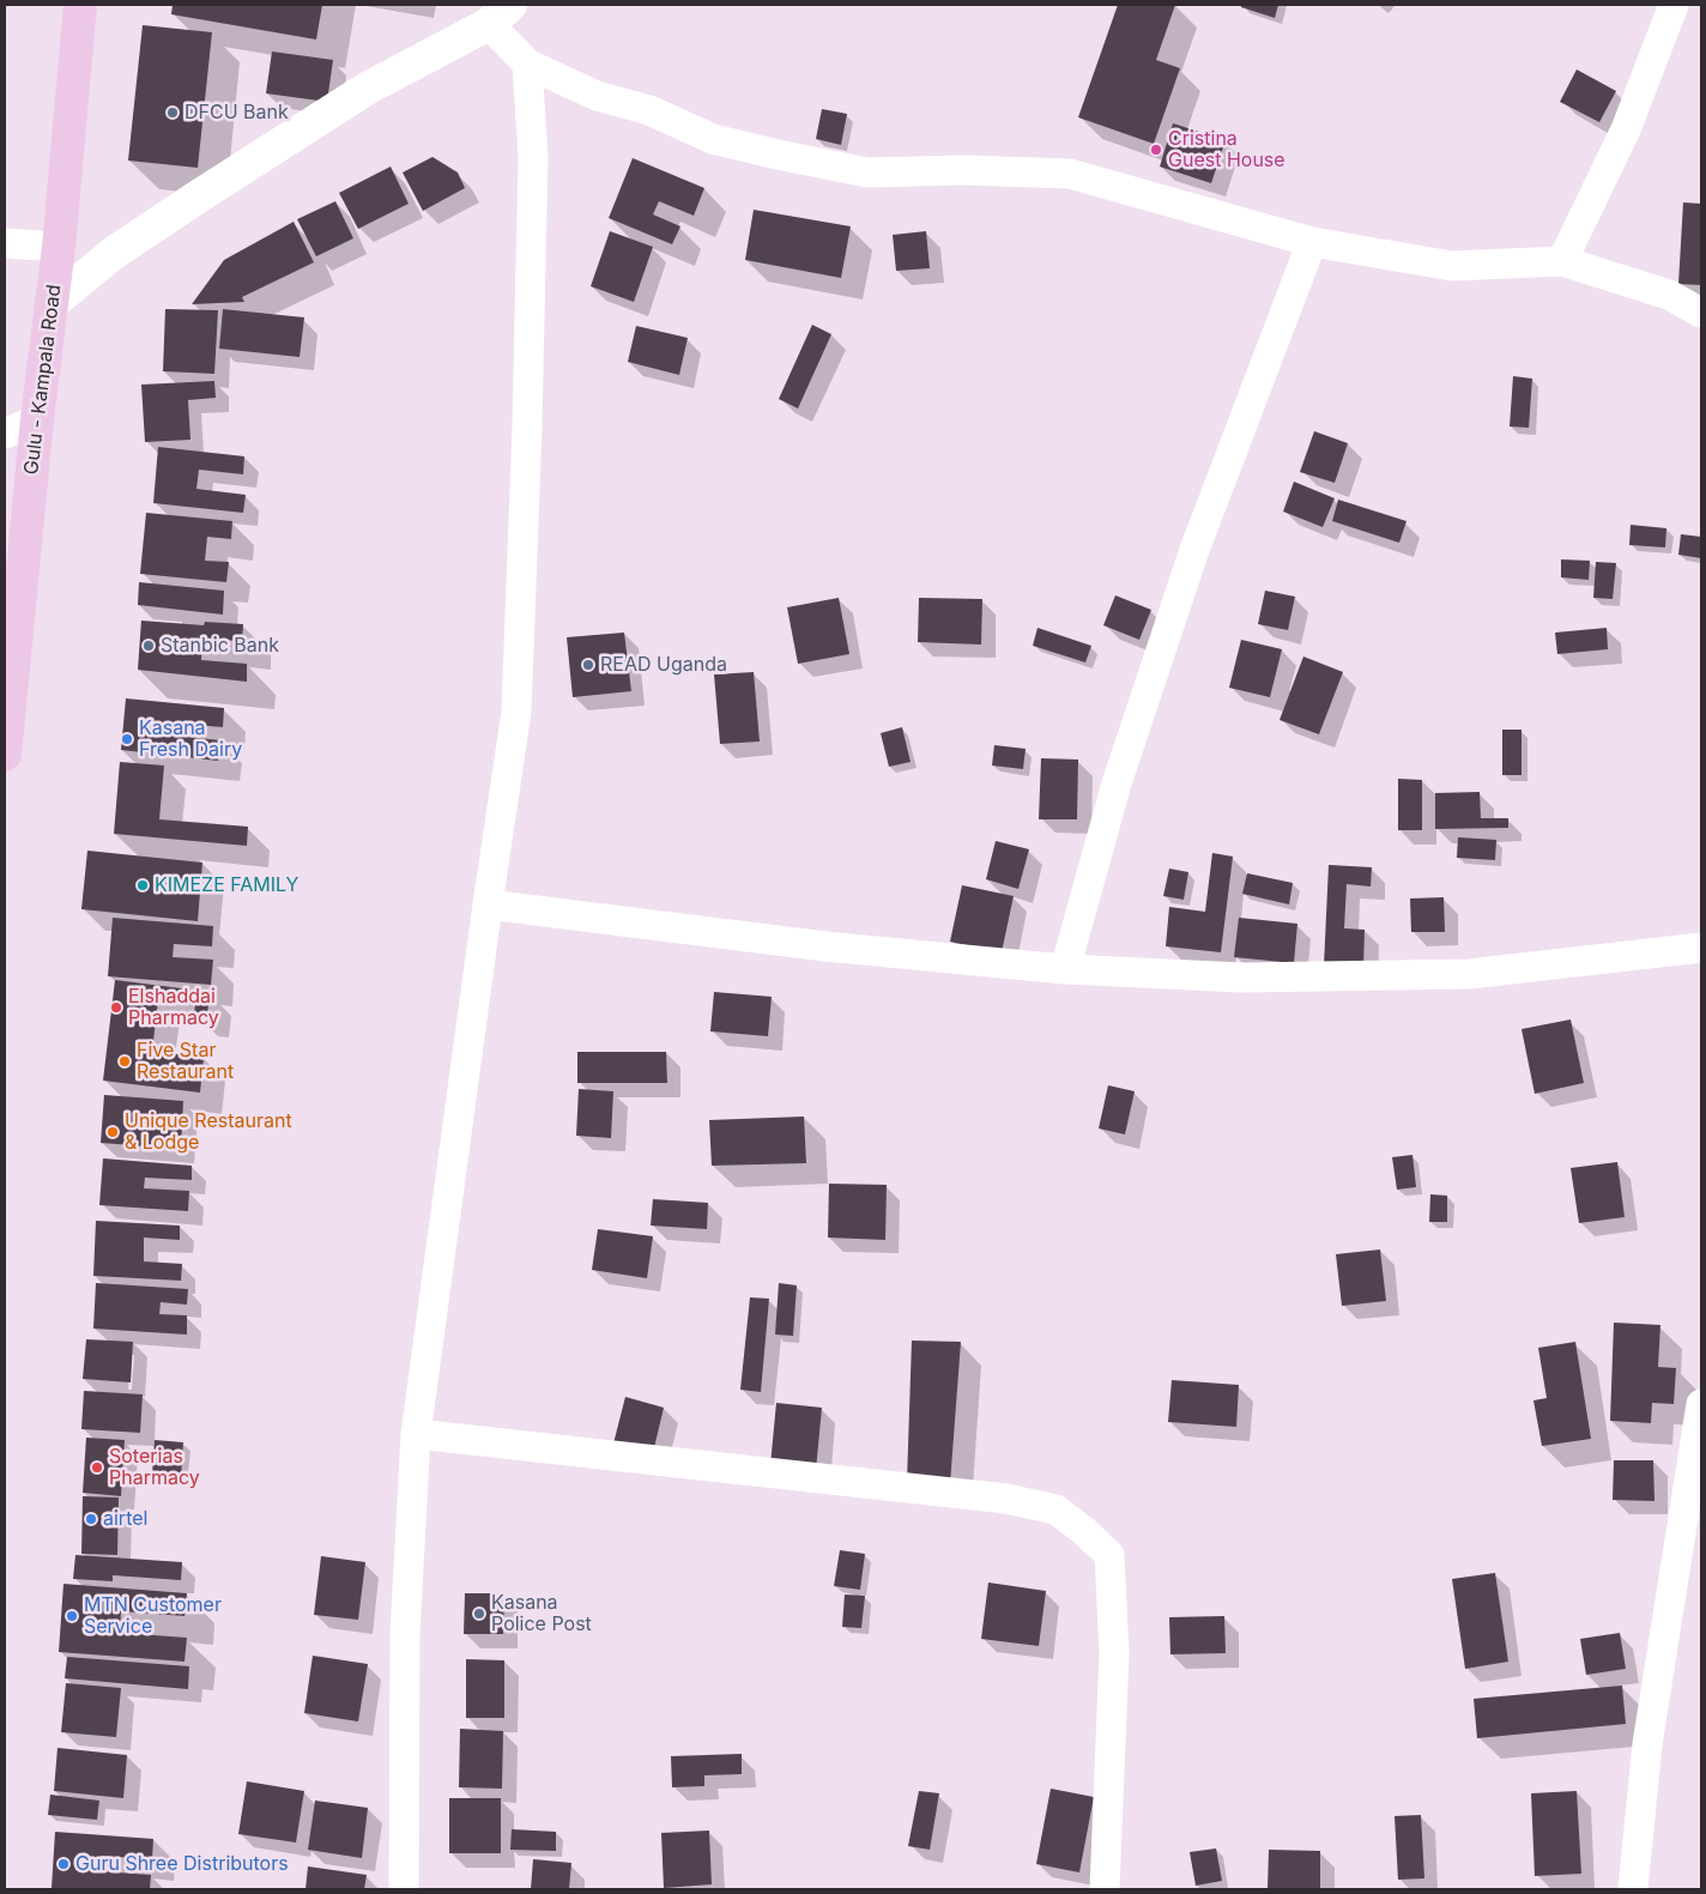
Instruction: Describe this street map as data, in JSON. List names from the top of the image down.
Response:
{
  "streets": {
    "main road": ["Gulu - Kampala Road"]
  },
  "places": [
    "DFCU Bank",
    "Cristina Guest House",
    "Stanbic Bank",
    "READ Uganda",
    "Kasana Fresh Dairy",
    "KIMEZE FAMILY",
    "Elshaddai Pharmacy",
    "Five Star Restaurant",
    "Unique Restaurant & Lodge",
    "Soterias Pharmacy",
    "airtel",
    "Kasana Police Post",
    "MTN Customer Service",
    "Guru Shree Distributors"
  ]
}
